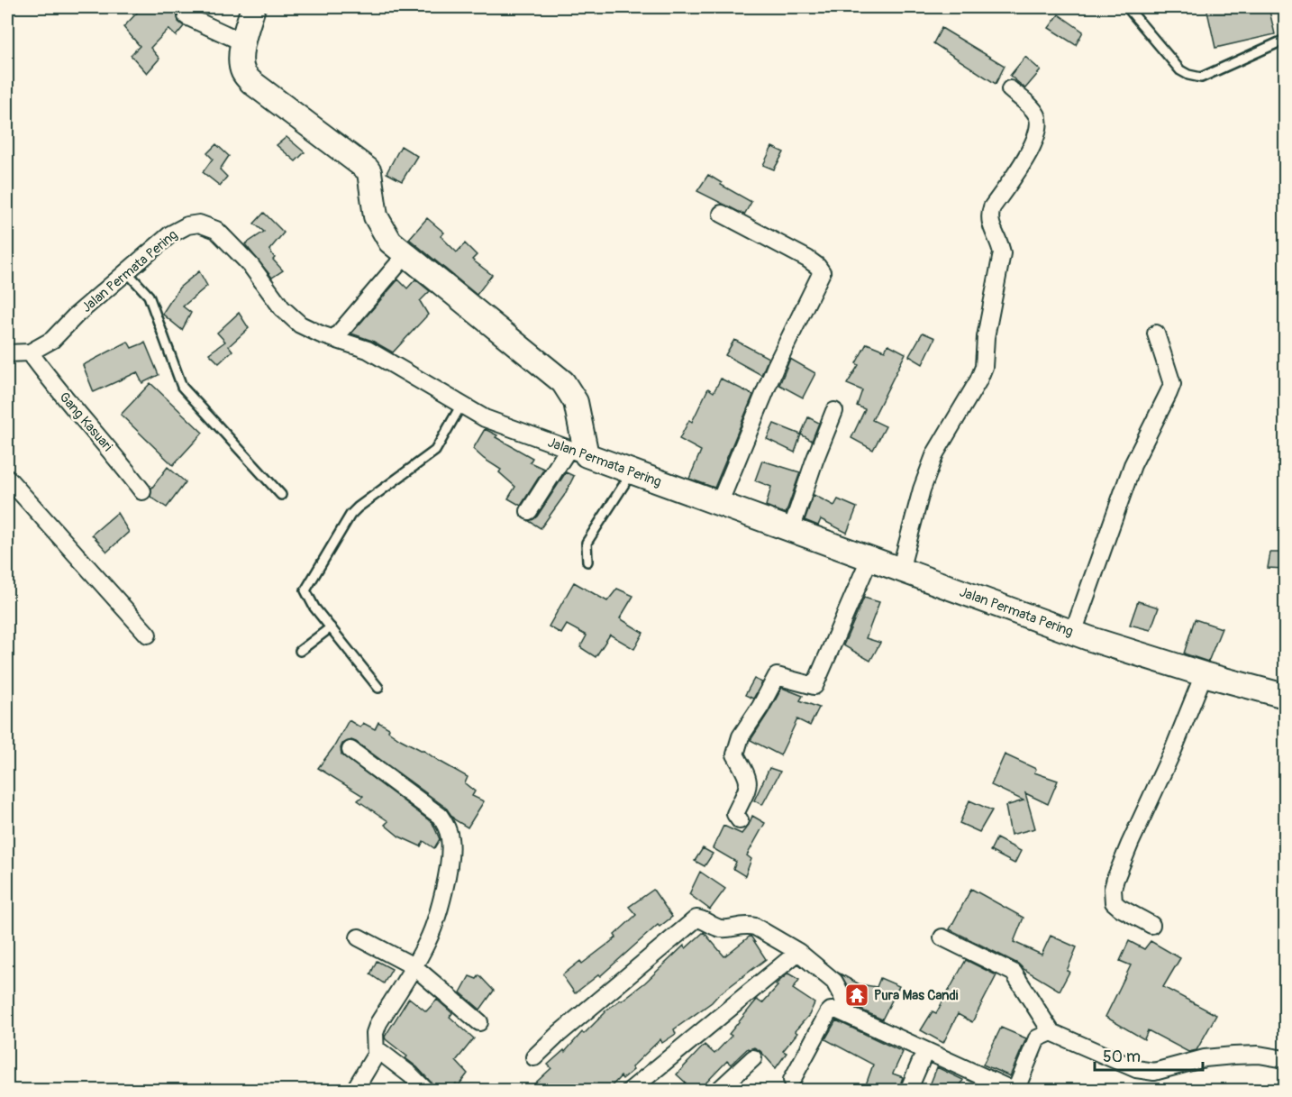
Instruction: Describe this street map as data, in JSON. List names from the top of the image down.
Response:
{
  "streets": {
    "street": ["Jalan Permata Pering", "Gang Kasuari"]
  },
  "crossings": [
    ["Jalan Permata Pering", "Gang Kasuari"]
  ],
  "places": {
    "temple": ["Pura Mas Candi"]
  },
  "scale_bar": "50 m"
}
